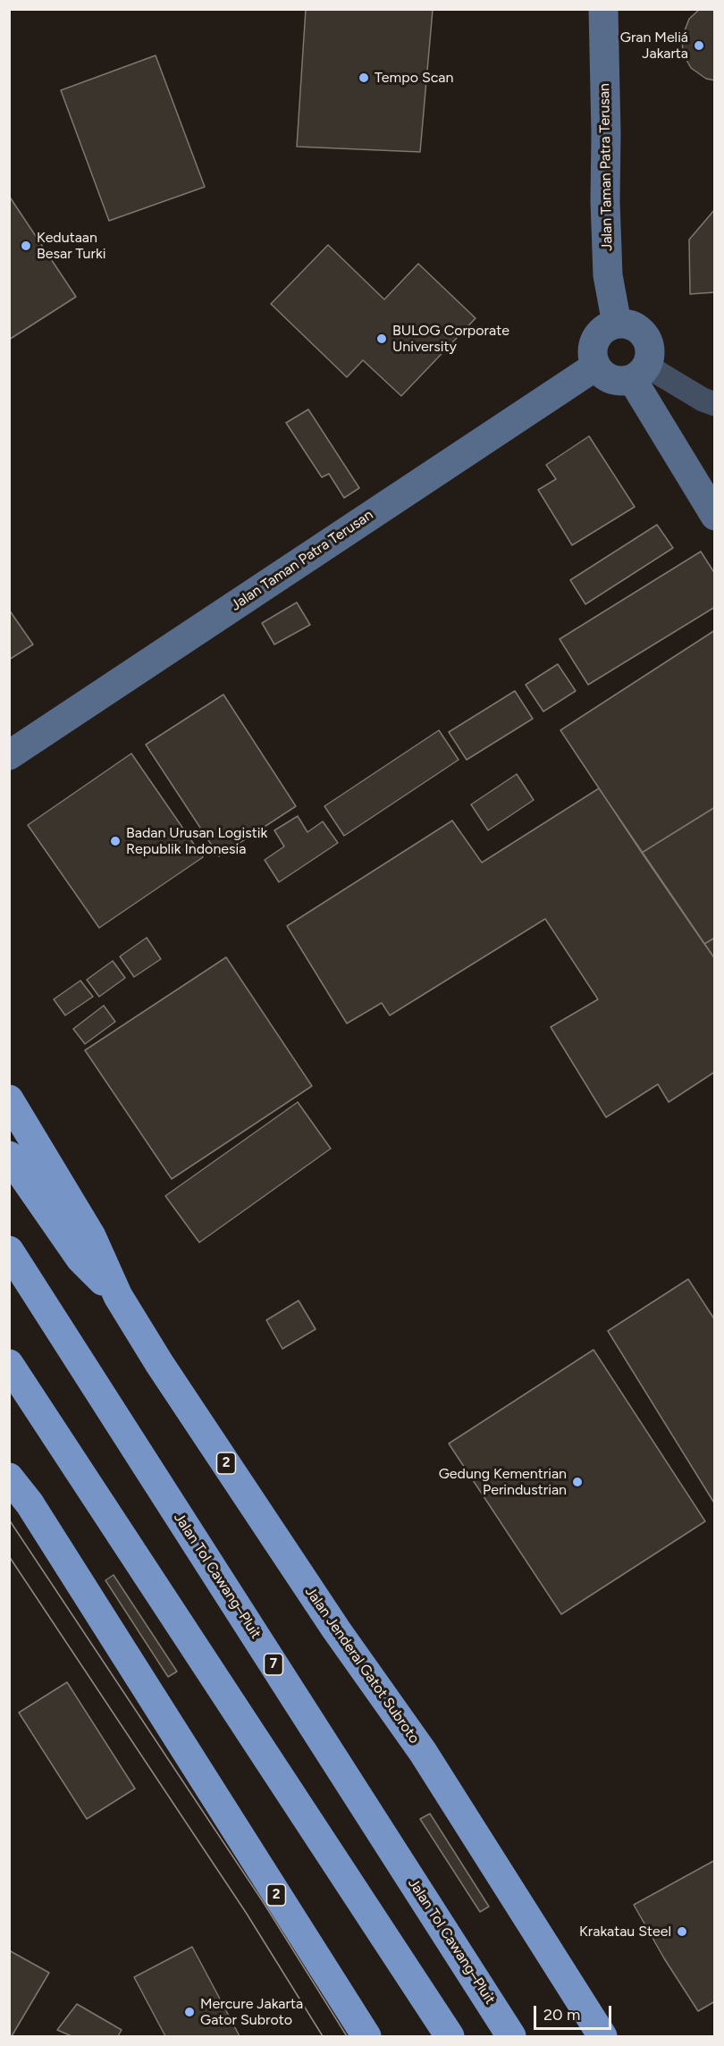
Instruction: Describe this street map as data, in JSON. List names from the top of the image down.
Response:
{
  "streets": {
    "highway": [
      "2",
      "Jalan Tol Cawang–Pluit",
      "7",
      "Jalan Jenderal Gatot Subroto"
    ],
    "street": ["Jalan Taman Patra Terusan"]
  },
  "places": [
    "Gran Meliá Jakarta",
    "Tempo Scan",
    "Kedutaan Besar Turki",
    "BULOG Corporate University",
    "Badan Urusan Logistik Republik Indonesia",
    "Gedung Kementrian Perindustrian",
    "Krakatau Steel",
    "Mercure Jakarta Gator Subroto"
  ],
  "scale_bar": "20 m"
}
